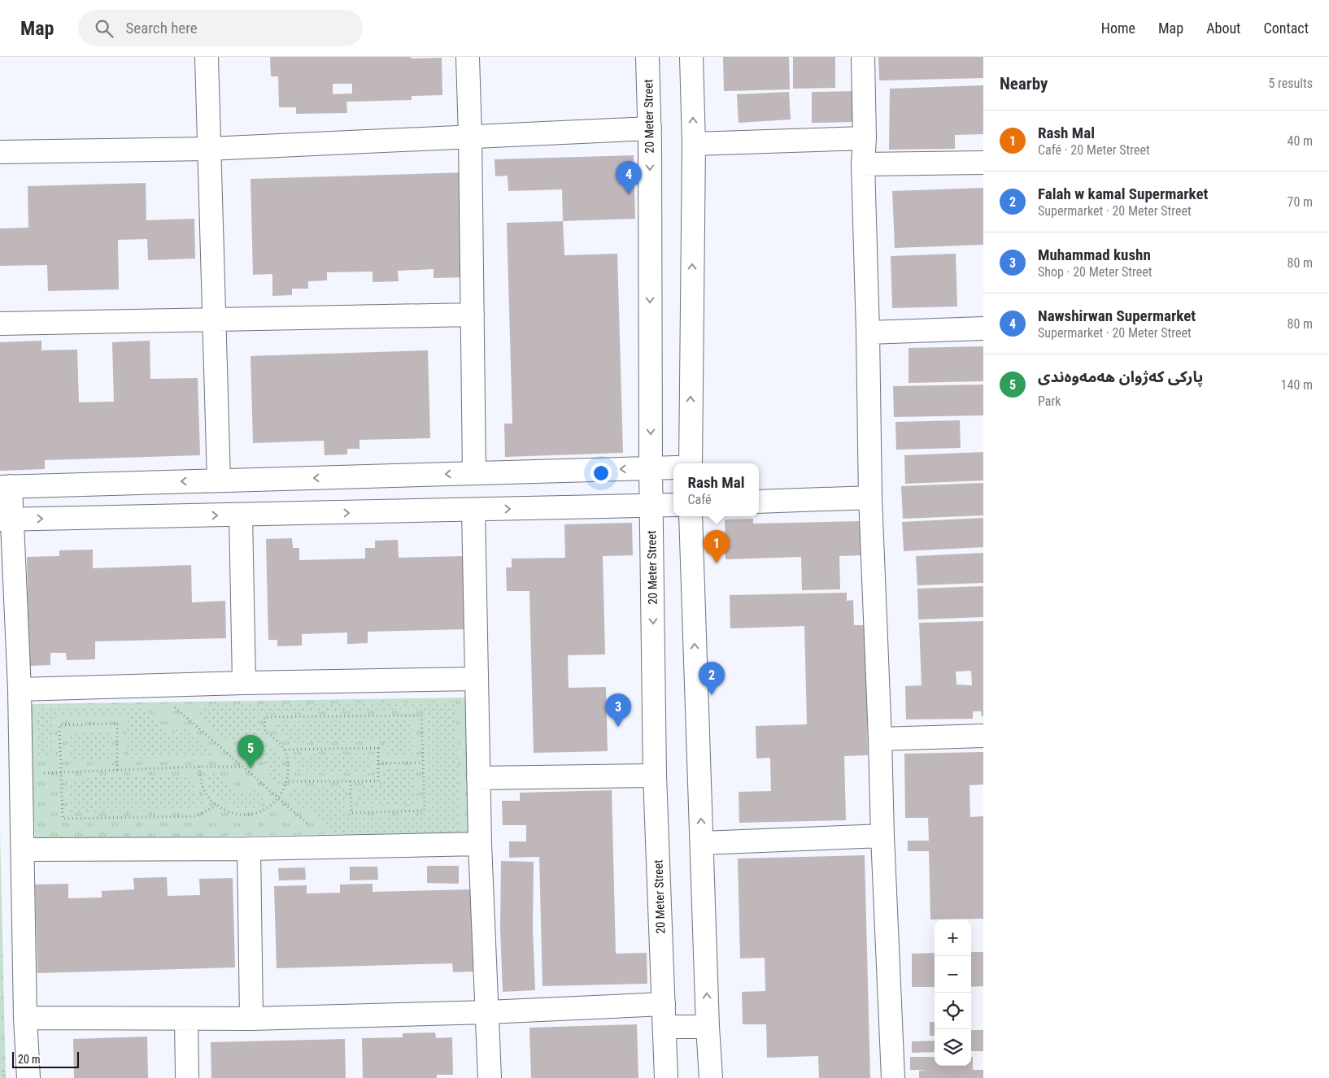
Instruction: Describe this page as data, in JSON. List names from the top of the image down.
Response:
{
  "streets": {
    "street": ["20 Meter Street"]
  },
  "scale_bar": "20 m",
  "page": {
    "header": "Map",
    "search": "Search here",
    "nav": [
      "Home",
      "Map",
      "About",
      "Contact"
    ],
    "heading": ["Nearby", "5 results"],
    "list": [
      {
        "mark": "1",
        "name": "Rash Mal",
        "note": "Café · 20 Meter Street",
        "value": "40 m"
      },
      {
        "mark": "2",
        "name": "Falah w kamal Supermarket",
        "note": "Supermarket · 20 Meter Street",
        "value": "70 m"
      },
      {
        "mark": "3",
        "name": "Muhammad kushn",
        "note": "Shop · 20 Meter Street",
        "value": "80 m"
      },
      {
        "mark": "4",
        "name": "Nawshirwan Supermarket",
        "note": "Supermarket · 20 Meter Street",
        "value": "80 m"
      },
      {
        "mark": "5",
        "name": "پارکی کەژوان هەمەوەندی",
        "note": "Park",
        "value": "140 m"
      }
    ],
    "pins": [
      "4",
      "1",
      "2",
      "3",
      "5"
    ],
    "popup": ["Rash Mal", "Café"],
    "map_buttons": ["+", "−"],
    "scale": "20 m"
  }
}
